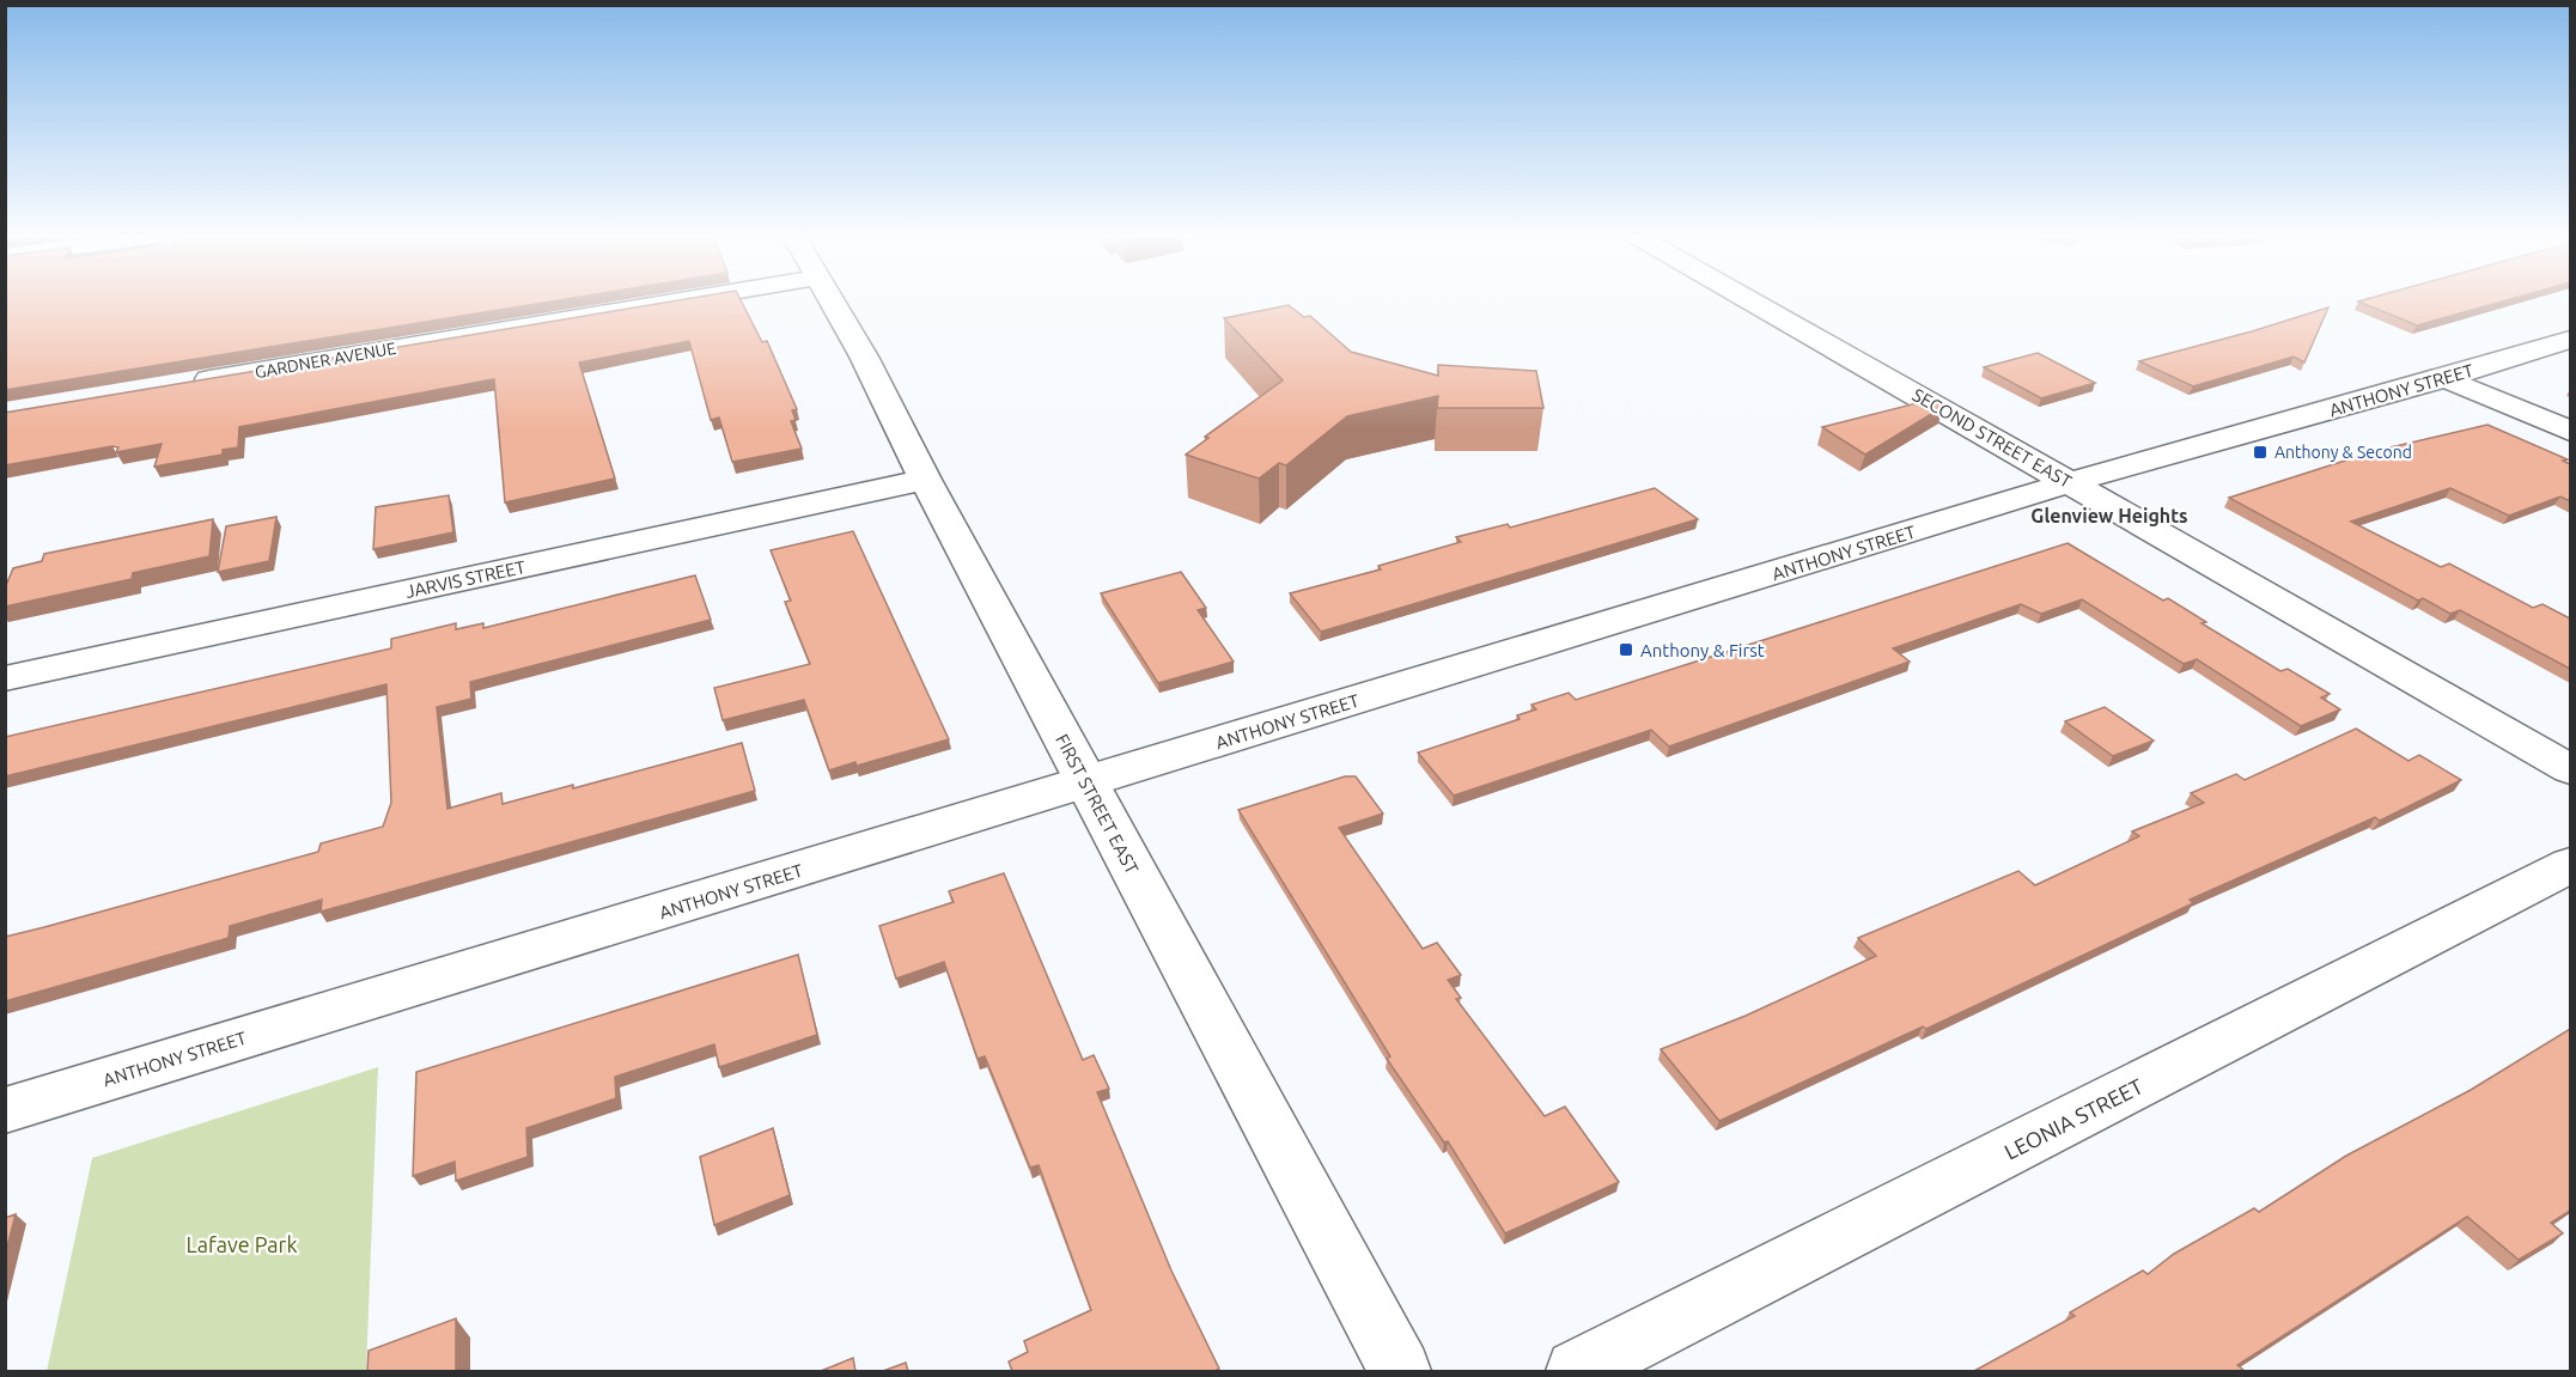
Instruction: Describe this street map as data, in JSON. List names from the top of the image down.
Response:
{
  "streets": {
    "street": [
      "GARDNER AVENUE",
      "ANTHONY STREET",
      "SECOND STREET EAST",
      "JARVIS STREET",
      "FIRST STREET EAST",
      "LEONIA STREET"
    ]
  },
  "crossings": [
    ["ANTHONY STREET", "SECOND STREET EAST"],
    ["ANTHONY STREET", "FIRST STREET EAST"],
    ["JARVIS STREET", "FIRST STREET EAST"]
  ],
  "districts": ["Glenview Heights"],
  "parks": ["Lafave Park"],
  "places": {
    "transit": ["Anthony & Second", "Anthony & First"]
  }
}
